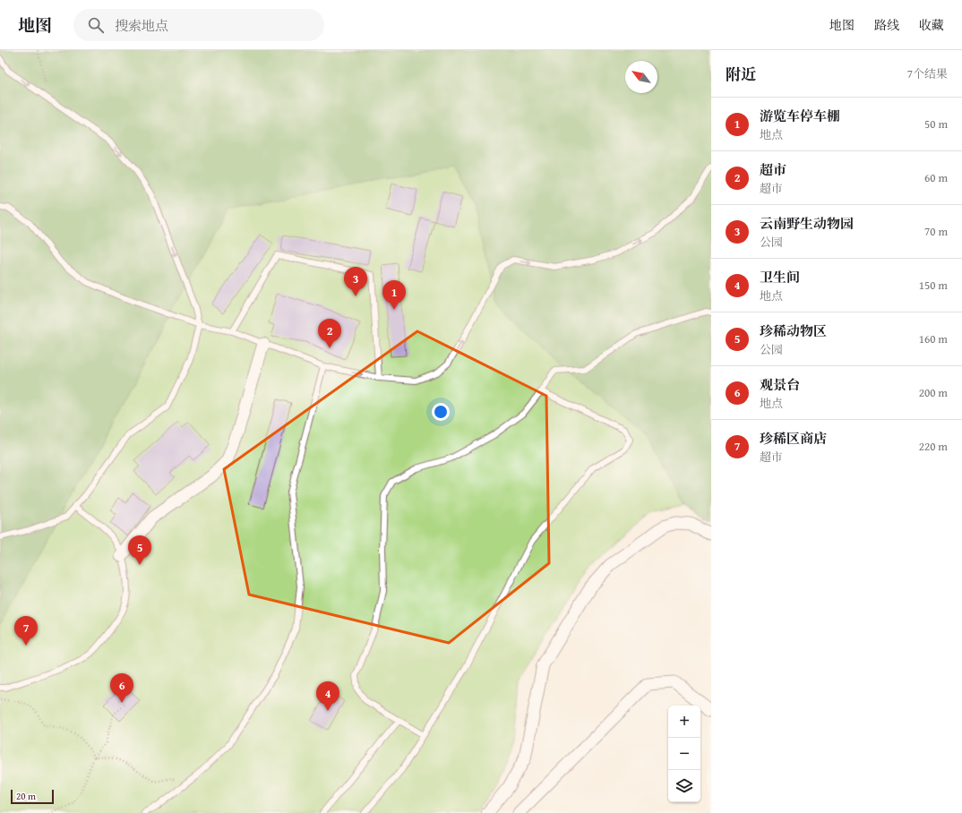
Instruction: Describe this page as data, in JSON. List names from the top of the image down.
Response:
{
  "scale_bar": "20 m",
  "north": "top left",
  "page": {
    "header": "地图",
    "search": "搜索地点",
    "nav": ["地图", "路线", "收藏"],
    "heading": ["附近", "7个结果"],
    "list": [
      {
        "mark": "1",
        "name": "游览车停车棚",
        "note": "地点",
        "value": "50 m"
      },
      {
        "mark": "2",
        "name": "超市",
        "note": "超市",
        "value": "60 m"
      },
      {
        "mark": "3",
        "name": "云南野生动物园",
        "note": "公园",
        "value": "70 m"
      },
      {
        "mark": "4",
        "name": "卫生间",
        "note": "地点",
        "value": "150 m"
      },
      {
        "mark": "5",
        "name": "珍稀动物区",
        "note": "公园",
        "value": "160 m"
      },
      {
        "mark": "6",
        "name": "观景台",
        "note": "地点",
        "value": "200 m"
      },
      {
        "mark": "7",
        "name": "珍稀区商店",
        "note": "超市",
        "value": "220 m"
      }
    ],
    "pins": [
      "3",
      "1",
      "2",
      "5",
      "7",
      "6",
      "4"
    ],
    "map_buttons": ["+", "−"],
    "scale": "20 m"
  }
}
